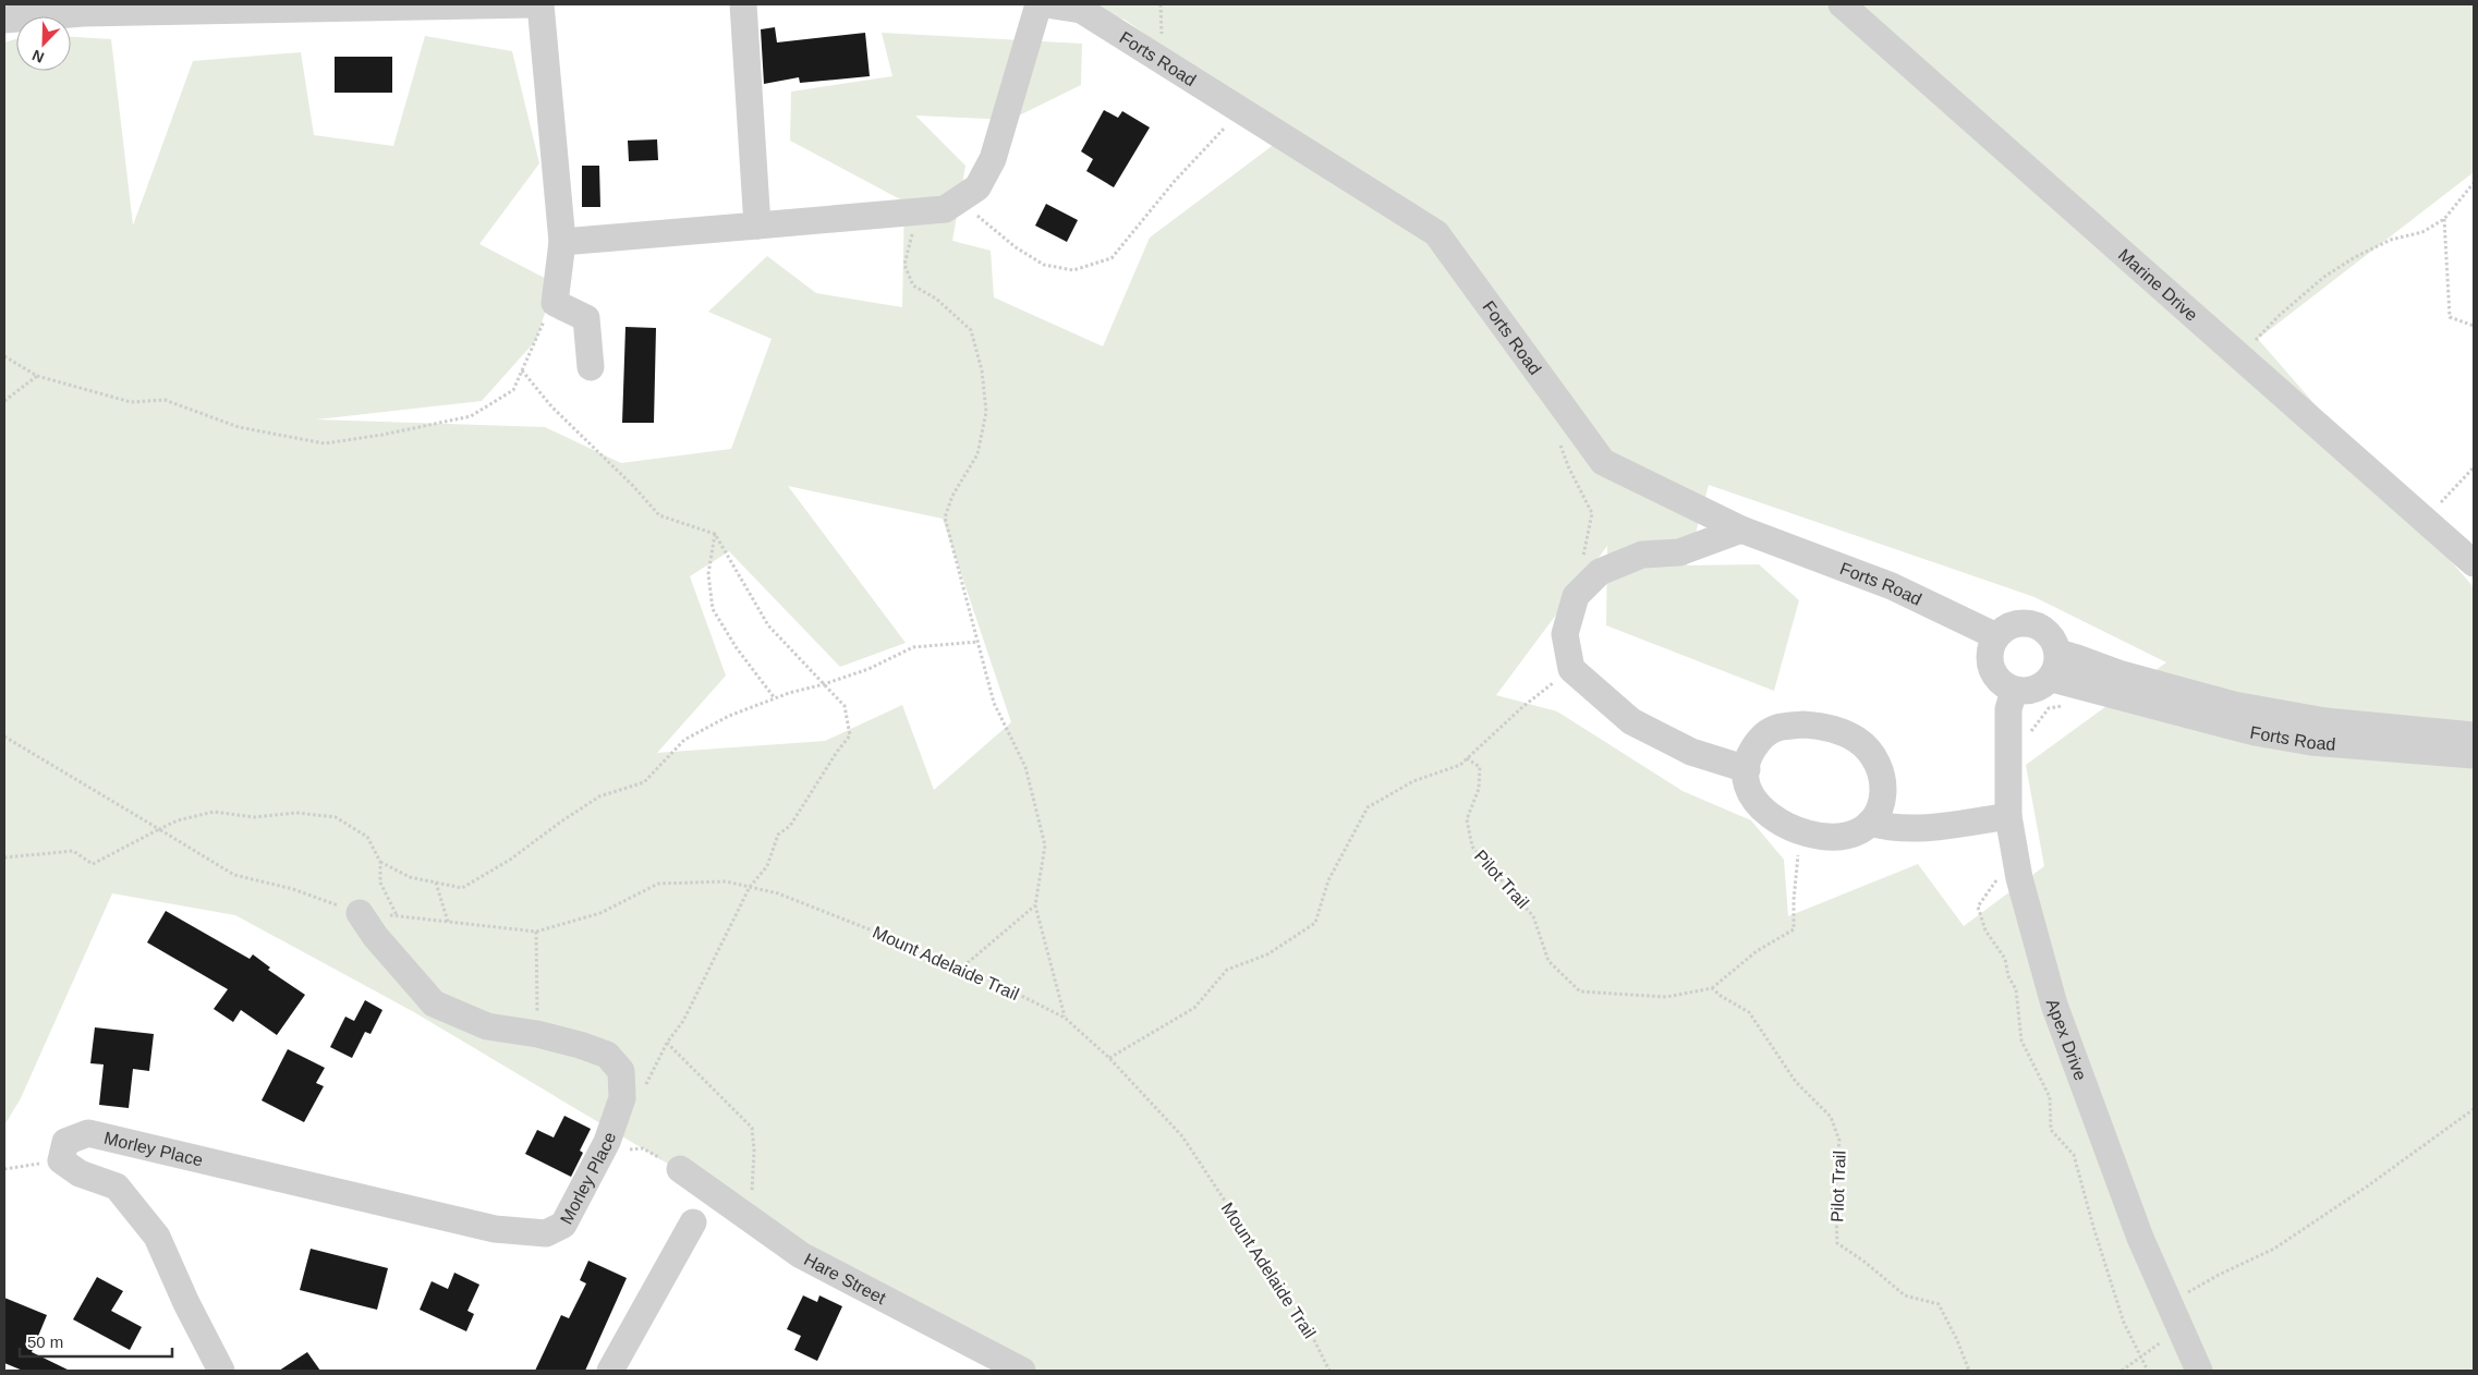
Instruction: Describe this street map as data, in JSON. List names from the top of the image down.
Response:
{
  "streets": {
    "street": [
      "Forts Road",
      "Marine Drive",
      "Apex Drive",
      "Morley Place",
      "Hare Street"
    ],
    "path": ["Pilot Trail", "Mount Adelaide Trail"]
  },
  "crossings": [
    ["Forts Road", "Apex Drive"],
    ["Mount Adelaide Trail", "Morley Place"]
  ],
  "scale_bar": "50 m",
  "north": "bottom left"
}
